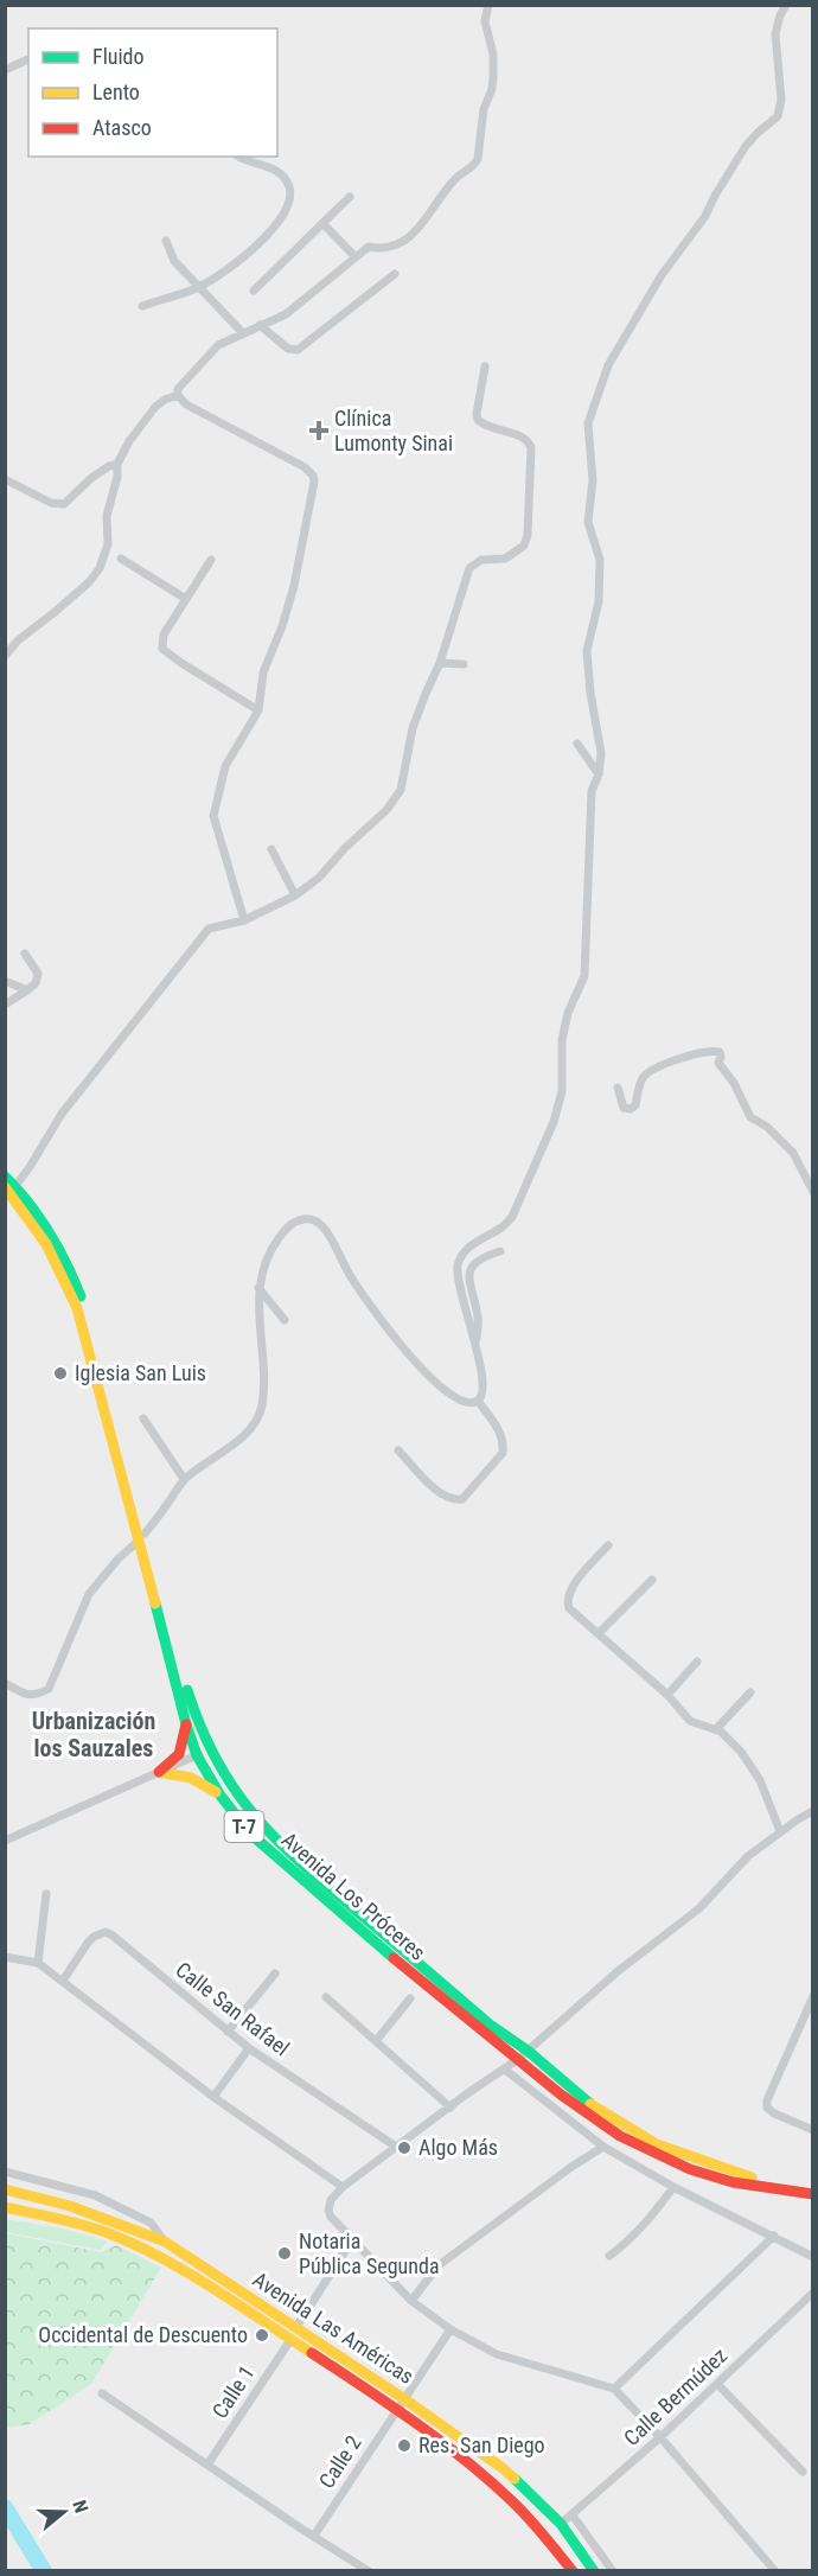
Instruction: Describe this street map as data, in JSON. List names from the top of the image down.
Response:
{
  "streets": {
    "main road": ["T-7", "Avenida Los Próceres", "Avenida Las Américas"],
    "street": [
      "Calle San Rafael",
      "Calle 1",
      "Calle Bermúdez",
      "Calle 2"
    ]
  },
  "crossings": [
    ["T-7", "Avenida Los Próceres"],
    ["Avenida Las Américas", "Calle 1"],
    ["Avenida Las Américas", "Calle Bermúdez"],
    ["Avenida Las Américas", "Calle 2"]
  ],
  "districts": ["Urbanización los Sauzales"],
  "places": {
    "health": ["Clínica Lumonty Sinai"],
    "other": [
      "Iglesia San Luis",
      "Algo Más",
      "Notaria Pública Segunda",
      "Occidental de Descuento",
      "Res. San Diego"
    ]
  },
  "legend": ["Fluido", "Lento", "Atasco"],
  "north": "right"
}
